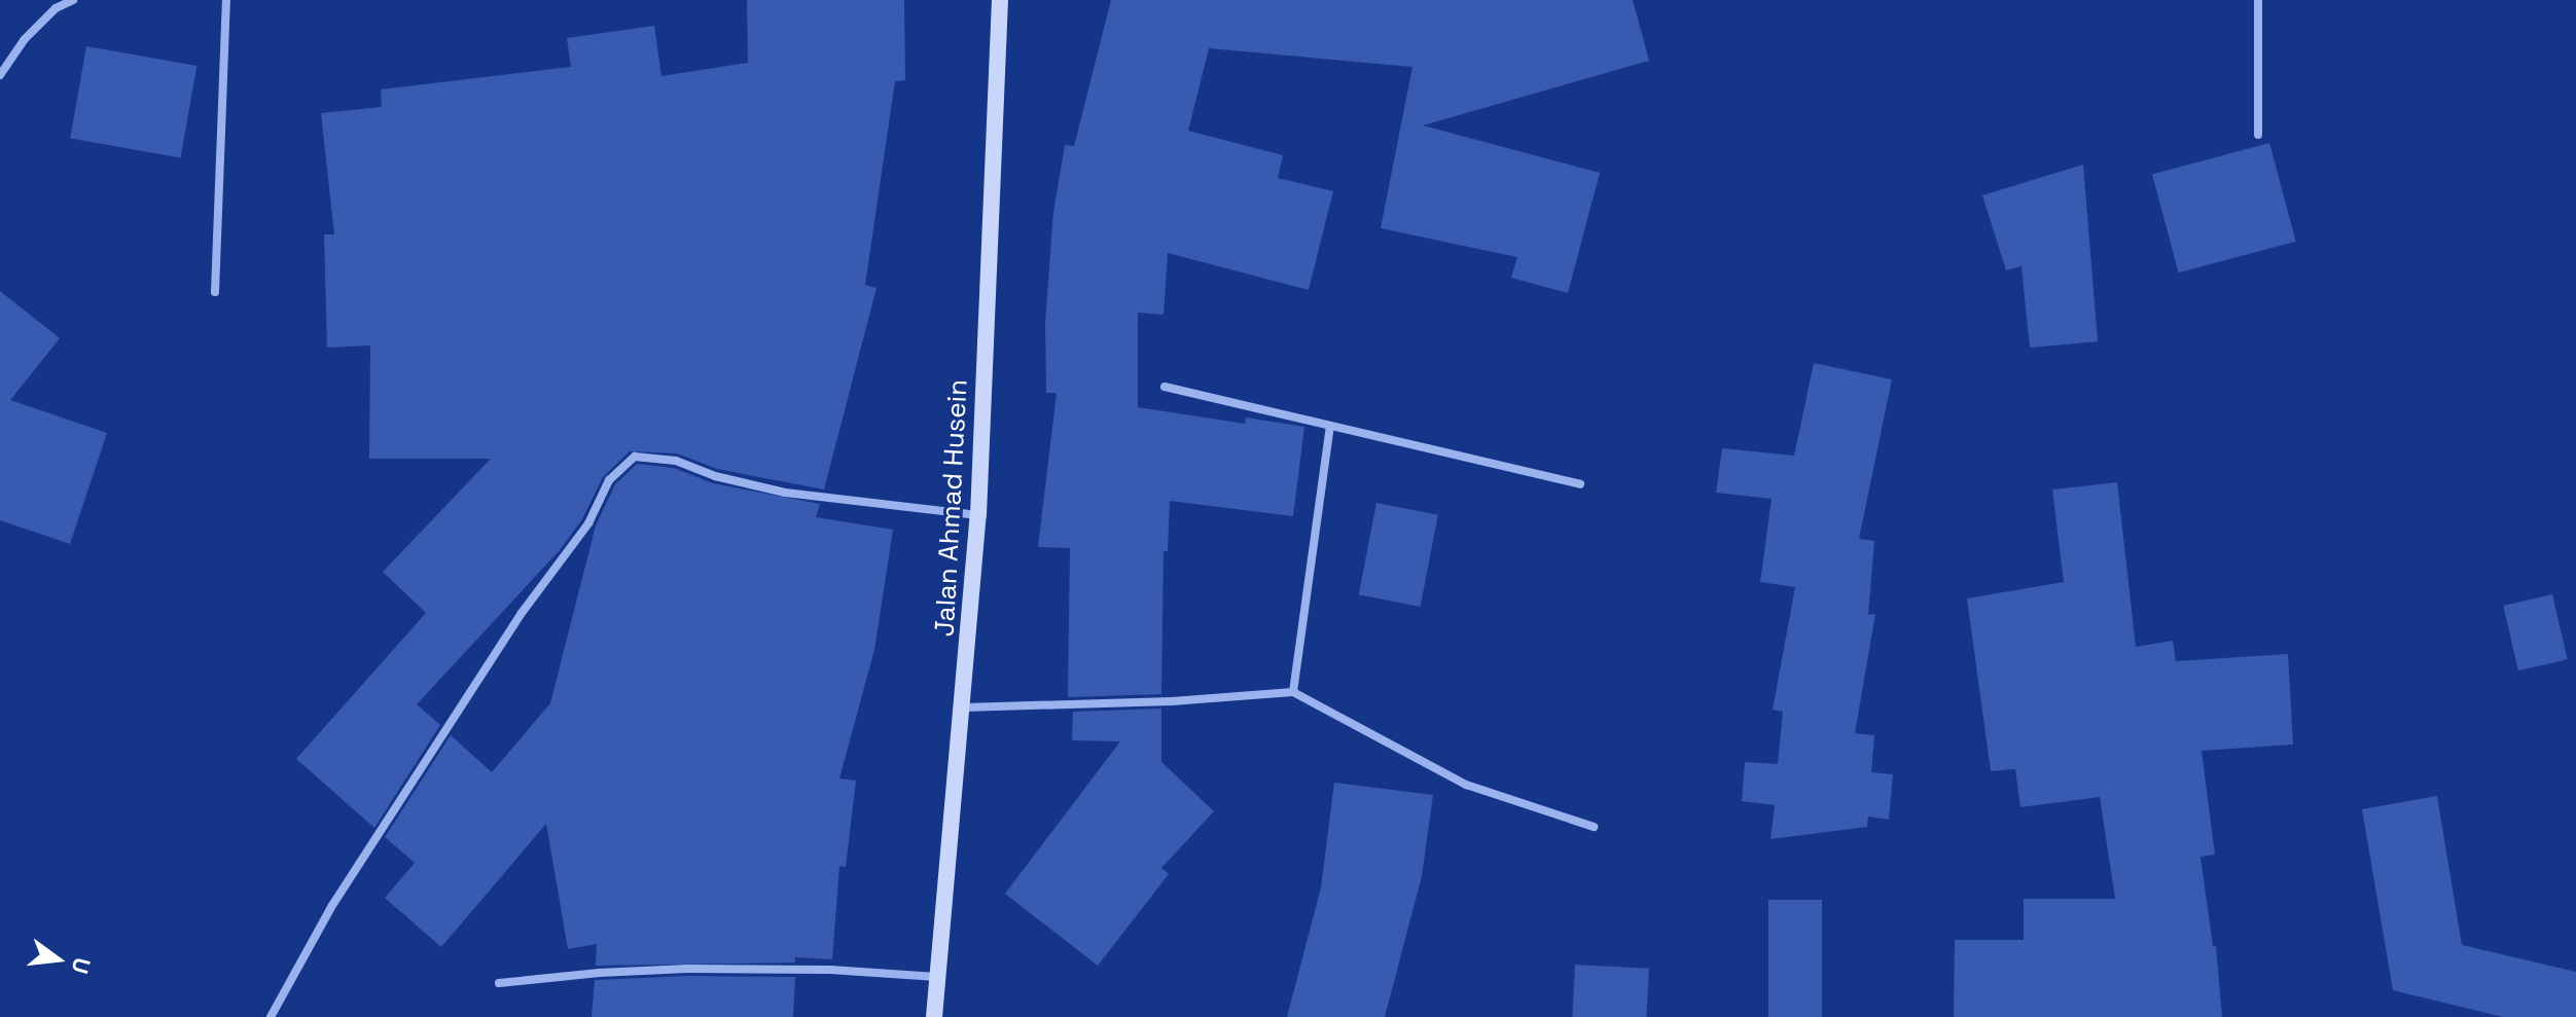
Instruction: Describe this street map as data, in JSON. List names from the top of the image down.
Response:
{
  "streets": {
    "main road": ["Jalan Ahmad Husein"]
  },
  "north": "right"
}
